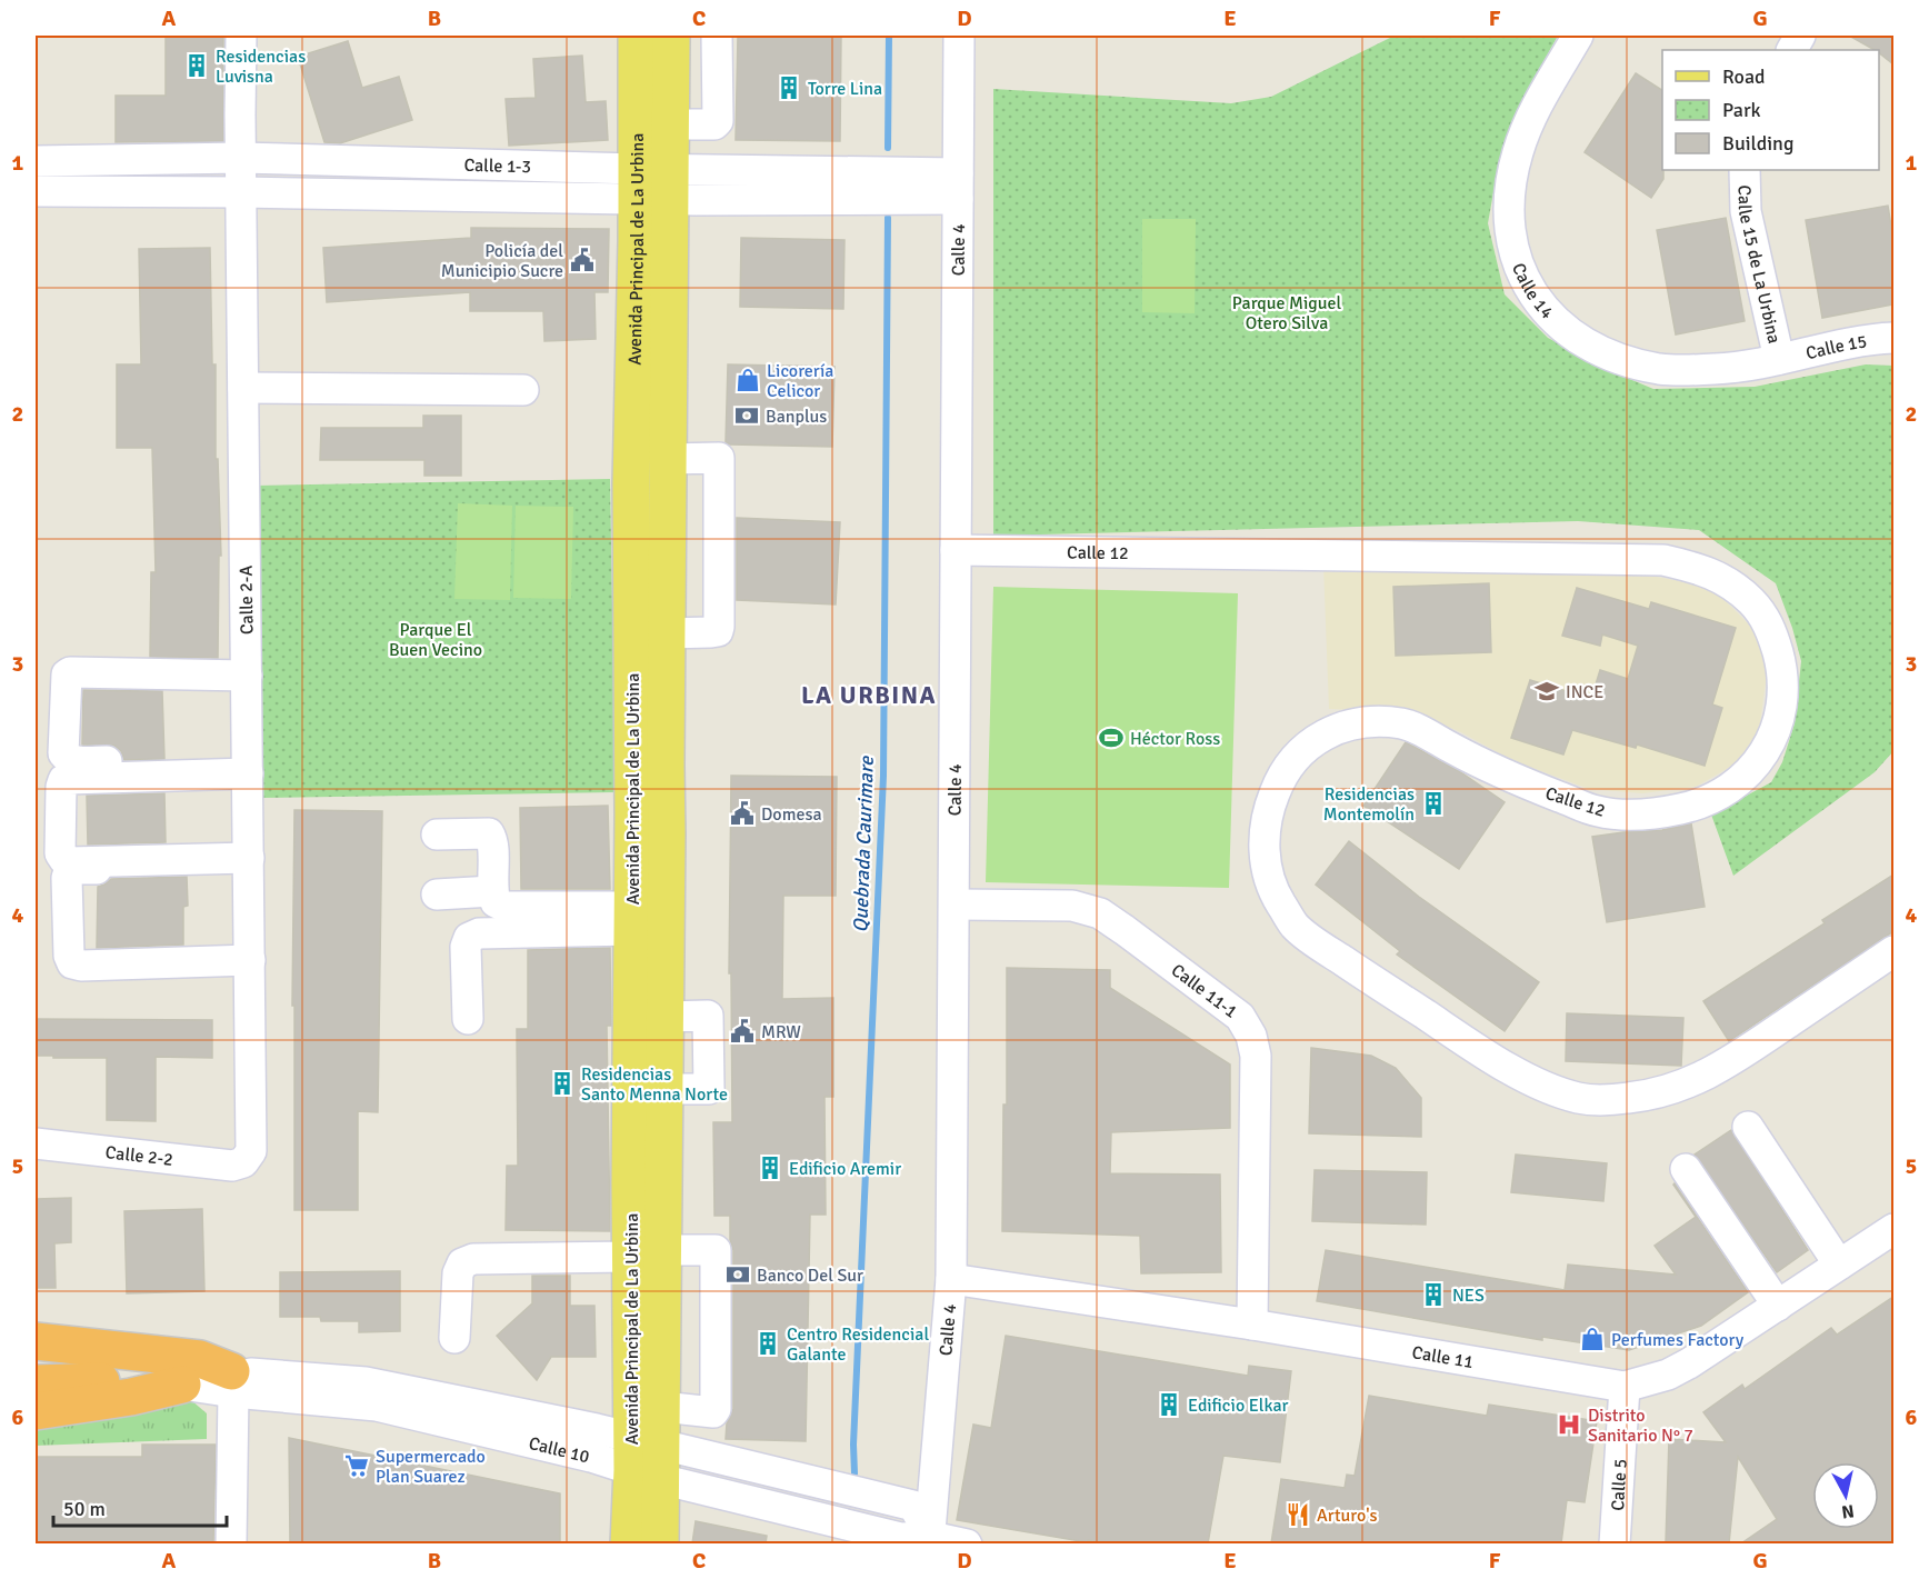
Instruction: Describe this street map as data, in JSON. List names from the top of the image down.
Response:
{
  "streets": {
    "main road": ["Avenida Principal de La Urbina"],
    "street": [
      "Calle 1-3",
      "Calle 4",
      "Calle 15 de La Urbina",
      "Calle 14",
      "Calle 15",
      "Calle 12",
      "Calle 2-A",
      "Calle 11-1",
      "Calle 2-2",
      "Calle 11",
      "Calle 10",
      "Calle 5"
    ]
  },
  "crossings": [
    ["Calle 1-3", "Avenida Principal de La Urbina"],
    ["Calle 1-3", "Calle 4"],
    ["Calle 1-3", "Calle 2-A"],
    ["Avenida Principal de La Urbina", "Calle 10"],
    ["Calle 4", "Calle 12"],
    ["Calle 4", "Calle 11-1"],
    ["Calle 4", "Calle 11"],
    ["Calle 4", "Calle 10"],
    ["Calle 15 de La Urbina", "Calle 14"],
    ["Calle 15 de La Urbina", "Calle 15"],
    ["Calle 14", "Calle 15"],
    ["Calle 2-A", "Calle 2-2"],
    ["Calle 11-1", "Calle 11"],
    ["Calle 11", "Calle 5"]
  ],
  "districts": ["LA URBINA"],
  "water": ["Quebrada Caurimare"],
  "parks": ["Parque Miguel Otero Silva", "Parque El Buen Vecino"],
  "places": {
    "building": [
      "Residencias Luvisna",
      "Torre Lina",
      "Residencias Montemolín",
      "Residencias Santo Menna Norte",
      "Edificio Aremir",
      "NES",
      "Centro Residencial Galante",
      "Edificio Elkar"
    ],
    "public building": ["Policía del Municipio Sucre", "Domesa", "MRW"],
    "shop": ["Licorería Celicor", "Perfumes Factory"],
    "bank": ["Banplus", "Banco Del Sur"],
    "school or university": ["INCE"],
    "sports": ["Héctor Ross"],
    "hospital": ["Distrito Sanitario N° 7"],
    "supermarket": ["Supermercado Plan Suarez"],
    "restaurant": ["Arturo's"]
  },
  "legend": ["Road", "Park", "Building"],
  "scale_bar": "50 m",
  "north": "bottom",
  "grid": {
    "columns": [
      "A",
      "B",
      "C",
      "D",
      "E",
      "F",
      "G"
    ],
    "rows": [
      "1",
      "2",
      "3",
      "4",
      "5",
      "6"
    ]
  }
}
